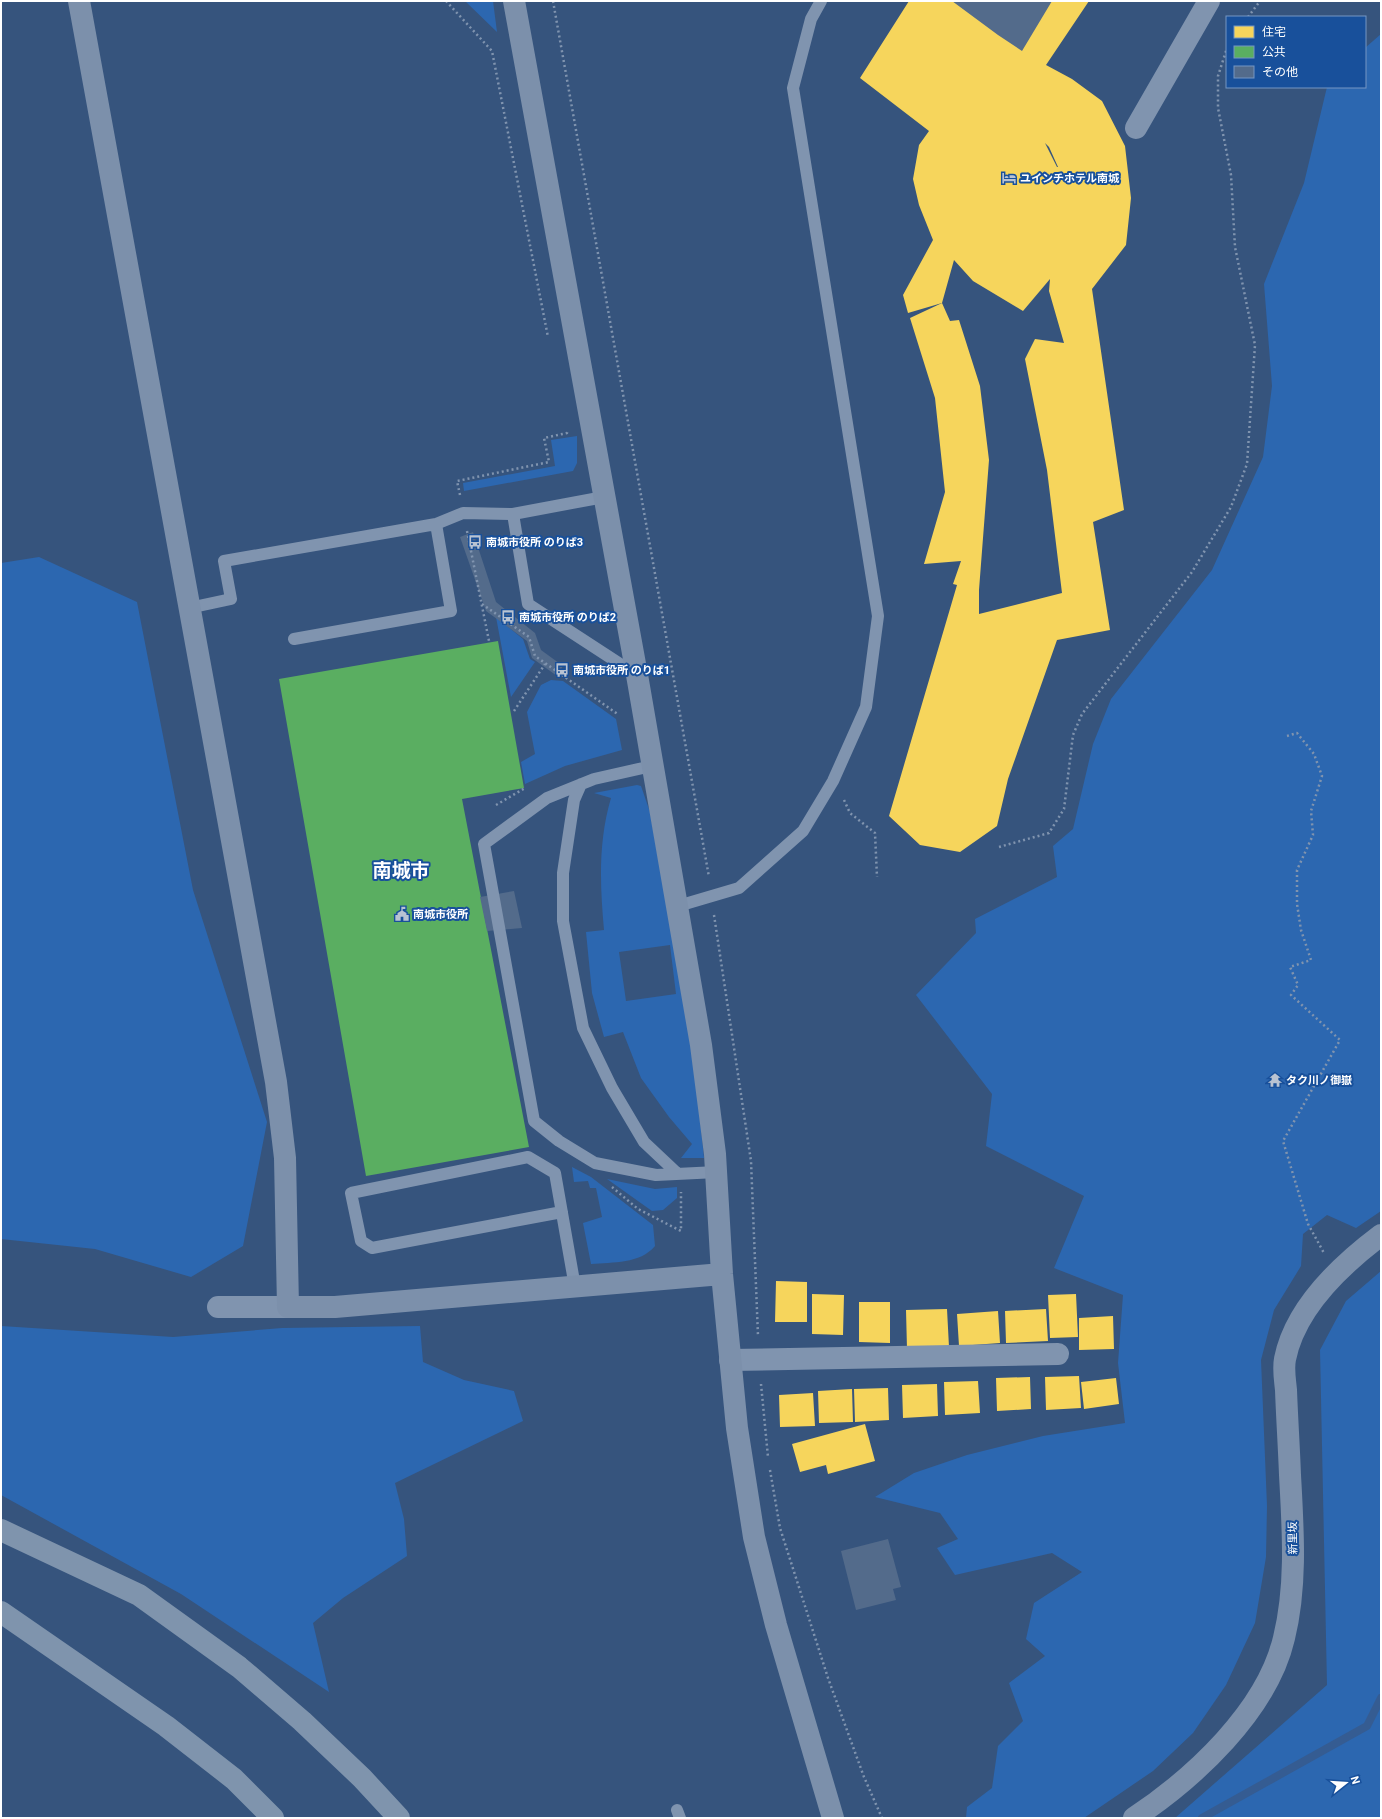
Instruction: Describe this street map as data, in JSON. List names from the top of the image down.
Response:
{
  "streets": {
    "street": ["新里坂"]
  },
  "districts": ["南城市"],
  "places": {
    "hotel": ["ユインチホテル南城"],
    "bus stop": ["南城市役所 のりば3", "南城市役所 のりば2", "南城市役所 のりば1"],
    "public building": ["南城市役所"],
    "temple": ["タク川ノ御嶽"]
  },
  "legend": ["住宅", "公共", "その他"],
  "north": "right"
}
